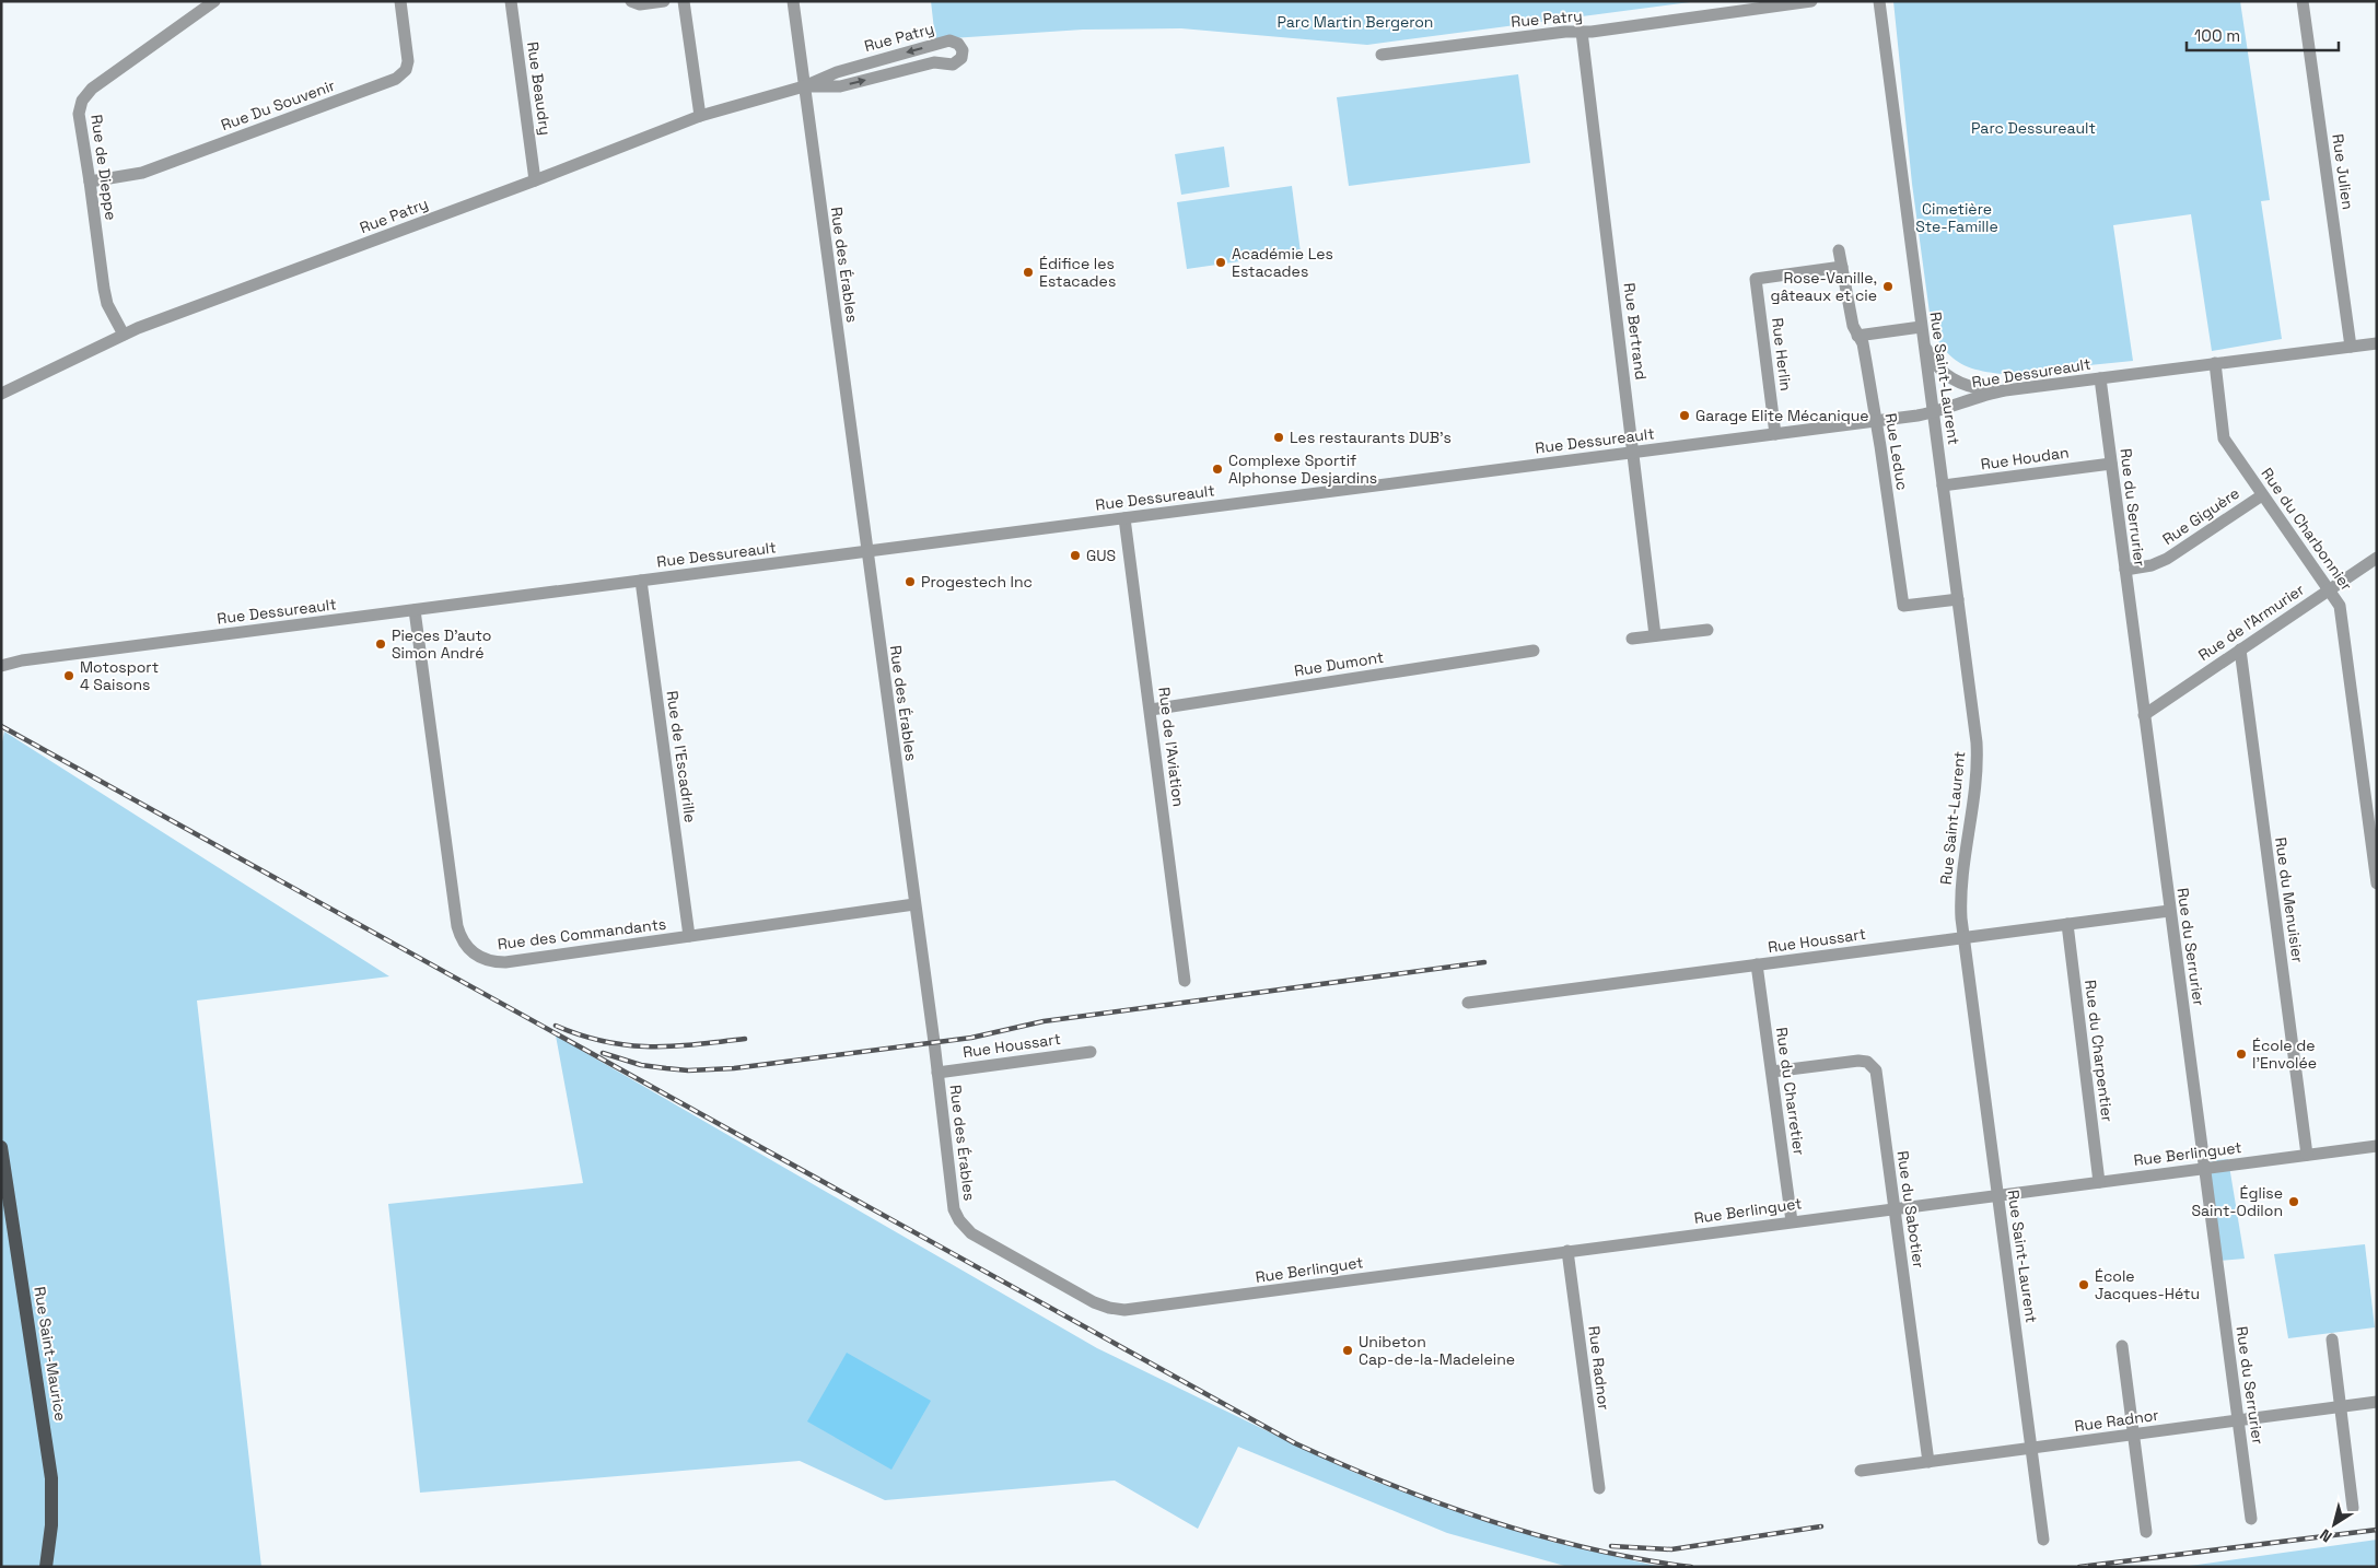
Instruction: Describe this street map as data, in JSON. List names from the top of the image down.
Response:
{
  "streets": {
    "main road": ["Rue Saint-Maurice"],
    "street": [
      "Rue Patry",
      "Rue Beaudry",
      "Rue Du Souvenir",
      "Rue de Dieppe",
      "Rue Julien",
      "Rue des Érables",
      "Rue Bertrand",
      "Rue Herlin",
      "Rue Dessureault",
      "Rue Saint-Laurent",
      "Rue Leduc",
      "Rue Houdan",
      "Rue du Serrurier",
      "Rue Giguère",
      "Rue du Charbonnier",
      "Rue de l'Armurier",
      "Rue Dumont",
      "Rue de l'Aviation",
      "Rue de l'Escadrille",
      "Rue du Menuisier",
      "Rue des Commandants",
      "Rue Houssart",
      "Rue du Charpentier",
      "Rue du Charretier",
      "Rue Berlinguet",
      "Rue du Sabotier",
      "Rue Radnor"
    ]
  },
  "crossings": [
    ["Rue Patry", "Rue Beaudry"],
    ["Rue Patry", "Rue de Dieppe"],
    ["Rue Patry", "Rue des Érables"],
    ["Rue Patry", "Rue Bertrand"],
    ["Rue Du Souvenir", "Rue de Dieppe"],
    ["Rue Julien", "Rue Dessureault"],
    ["Rue des Érables", "Rue Dessureault"],
    ["Rue des Érables", "Rue des Commandants"],
    ["Rue des Érables", "Rue Houssart"],
    ["Rue des Érables", "Rue Berlinguet"],
    ["Rue Bertrand", "Rue Dessureault"],
    ["Rue Herlin", "Rue Dessureault"],
    ["Rue Herlin", "Rue Leduc"],
    ["Rue Dessureault", "Rue Saint-Laurent"],
    ["Rue Dessureault", "Rue Leduc"],
    ["Rue Dessureault", "Rue du Serrurier"],
    ["Rue Dessureault", "Rue du Charbonnier"],
    ["Rue Dessureault", "Rue de l'Aviation"],
    ["Rue Dessureault", "Rue de l'Escadrille"],
    ["Rue Dessureault", "Rue des Commandants"],
    ["Rue Saint-Laurent", "Rue Leduc"],
    ["Rue Saint-Laurent", "Rue Houdan"],
    ["Rue Saint-Laurent", "Rue Houssart"],
    ["Rue Saint-Laurent", "Rue Berlinguet"],
    ["Rue Saint-Laurent", "Rue Radnor"],
    ["Rue Houdan", "Rue du Serrurier"],
    ["Rue du Serrurier", "Rue Giguère"],
    ["Rue du Serrurier", "Rue de l'Armurier"],
    ["Rue du Serrurier", "Rue Houssart"],
    ["Rue du Serrurier", "Rue Berlinguet"],
    ["Rue du Serrurier", "Rue Radnor"],
    ["Rue Giguère", "Rue du Charbonnier"],
    ["Rue du Charbonnier", "Rue de l'Armurier"],
    ["Rue de l'Armurier", "Rue du Menuisier"],
    ["Rue Dumont", "Rue de l'Aviation"],
    ["Rue de l'Escadrille", "Rue des Commandants"],
    ["Rue du Menuisier", "Rue Berlinguet"],
    ["Rue Houssart", "Rue du Charpentier"],
    ["Rue Houssart", "Rue du Charretier"],
    ["Rue du Charpentier", "Rue Berlinguet"],
    ["Rue du Charretier", "Rue Berlinguet"],
    ["Rue du Charretier", "Rue du Sabotier"],
    ["Rue Berlinguet", "Rue du Sabotier"],
    ["Rue Berlinguet", "Rue Radnor"],
    ["Rue du Sabotier", "Rue Radnor"]
  ],
  "parks": ["Parc Martin Bergeron", "Parc Dessureault", "Cimetière Ste-Famille"],
  "places": [
    "Académie Les Estacades",
    "Édifice les Estacades",
    "Rose-Vanille, gâteaux et cie",
    "Garage Elite Mécanique",
    "Les restaurants DUB's",
    "Complexe Sportif Alphonse Desjardins",
    "GUS",
    "Progestech Inc",
    "Pieces D'auto Simon André",
    "Motosport 4 Saisons",
    "École de l'Envolée",
    "Église Saint-Odilon",
    "École Jacques-Hétu",
    "Unibeton Cap-de-la-Madeleine"
  ],
  "scale_bar": "100 m",
  "north": "bottom left"
}
